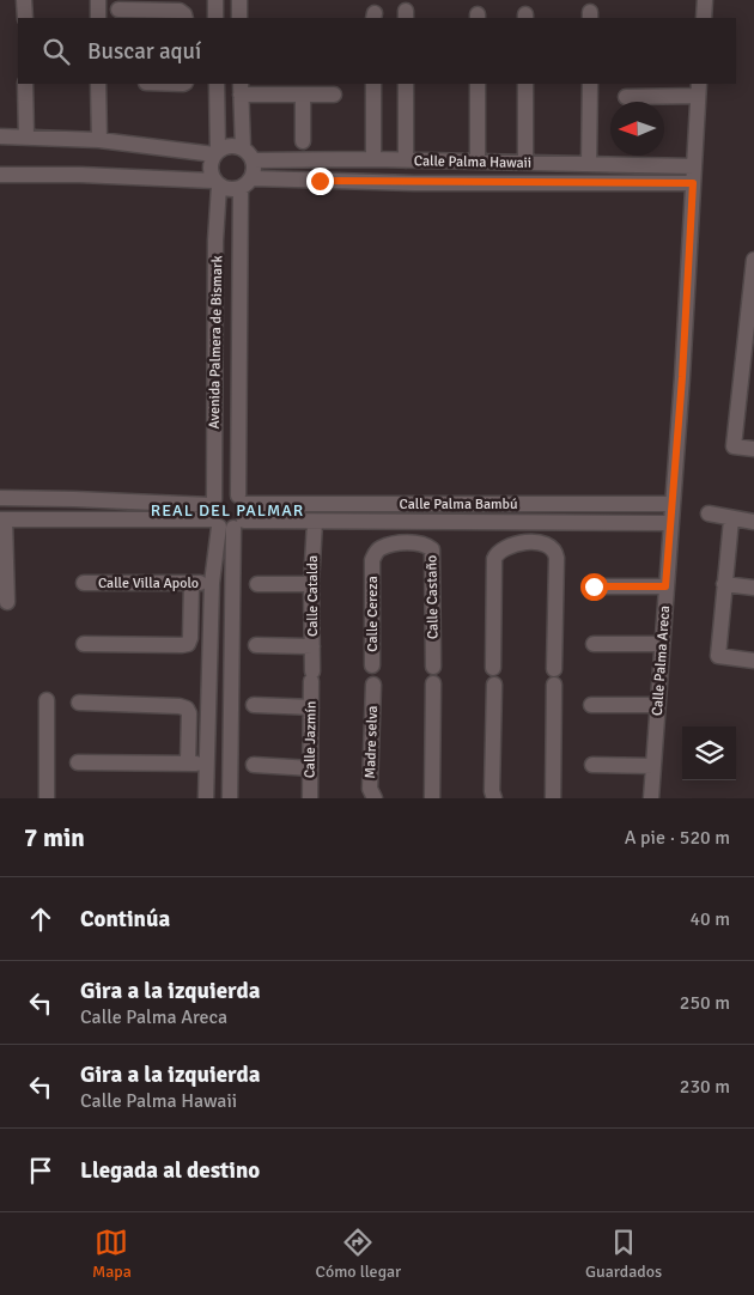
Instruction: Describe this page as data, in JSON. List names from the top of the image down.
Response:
{
  "streets": {
    "street": [
      "Calle Palma Hawaii",
      "Avenida Palmera de Bismark",
      "Calle Palma Bambú",
      "Calle Villa Apolo",
      "Calle Catalda",
      "Calle Castaño",
      "Calle Cereza",
      "Calle Palma Areca",
      "Calle Jazmín",
      "Madre selva"
    ]
  },
  "crossings": [
    ["Calle Palma Hawaii", "Avenida Palmera de Bismark"],
    ["Calle Palma Hawaii", "Calle Palma Areca"],
    ["Avenida Palmera de Bismark", "Calle Palma Bambú"],
    ["Avenida Palmera de Bismark", "Calle Villa Apolo"],
    ["Calle Palma Bambú", "Calle Catalda"],
    ["Calle Palma Bambú", "Calle Palma Areca"],
    ["Calle Catalda", "Calle Jazmín"],
    ["Calle Castaño", "Calle Cereza"]
  ],
  "districts": ["REAL DEL PALMAR"],
  "north": "left",
  "page": {
    "search": "Buscar aquí",
    "heading": ["7 min", "A pie · 520 m"],
    "list": [
      ["Continúa", "40 m"],
      ["Gira a la izquierda", "Calle Palma Areca", "250 m"],
      ["Gira a la izquierda", "Calle Palma Hawaii", "230 m"],
      "Llegada al destino"
    ],
    "nav": ["Mapa", "Cómo llegar", "Guardados"]
  }
}
